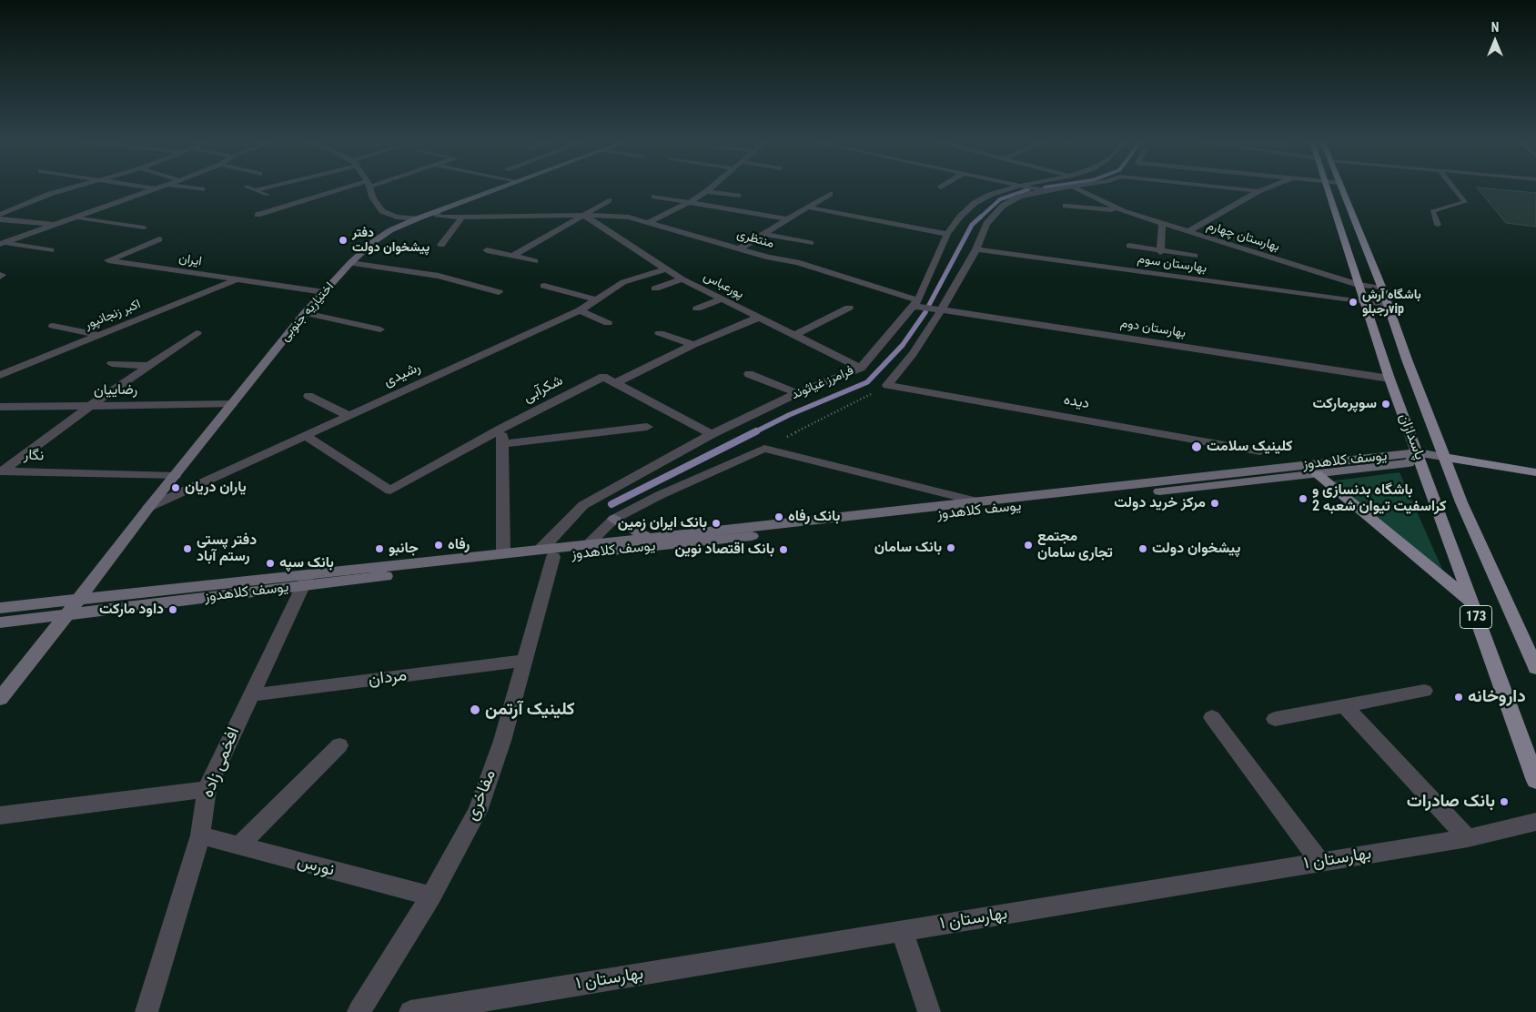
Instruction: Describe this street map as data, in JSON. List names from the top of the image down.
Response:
{
  "streets": {
    "main road": [
      "اختیاریه جنوبی",
      "پاسداران",
      "یوسف کلاهدوز",
      "173"
    ],
    "street": [
      "بهارستان چهارم",
      "منتظری",
      "ایران",
      "بهارستان سوم",
      "پورعباس",
      "اکبر زنجانپور",
      "بهارستان دوم",
      "رشیدی",
      "فرامرز غیاثوند",
      "شکرآبی",
      "رضاییان",
      "دیده",
      "نگار",
      "مردان",
      "افخمی زاده",
      "مفاخری",
      "بهارستان ١",
      "نورس"
    ]
  },
  "crossings": [
    ["بهارستان چهارم", "پاسداران"],
    ["منتظری", "پورعباس"],
    ["منتظری", "بهارستان دوم"],
    ["منتظری", "فرامرز غیاثوند"],
    ["ایران", "اختیاریه جنوبی"],
    ["ایران", "اکبر زنجانپور"],
    ["بهارستان سوم", "فرامرز غیاثوند"],
    ["بهارستان سوم", "پاسداران"],
    ["پورعباس", "رشیدی"],
    ["پورعباس", "فرامرز غیاثوند"],
    ["اختیاریه جنوبی", "رشیدی"],
    ["اختیاریه جنوبی", "رضاییان"],
    ["اختیاریه جنوبی", "نگار"],
    ["اختیاریه جنوبی", "یوسف کلاهدوز"],
    ["بهارستان دوم", "فرامرز غیاثوند"],
    ["بهارستان دوم", "پاسداران"],
    ["رشیدی", "شکرآبی"],
    ["فرامرز غیاثوند", "شکرآبی"],
    ["فرامرز غیاثوند", "دیده"],
    ["فرامرز غیاثوند", "یوسف کلاهدوز"],
    ["فرامرز غیاثوند", "مفاخری"],
    ["رضاییان", "نگار"],
    ["پاسداران", "یوسف کلاهدوز"],
    ["یوسف کلاهدوز", "افخمی زاده"],
    ["یوسف کلاهدوز", "مفاخری"],
    ["مردان", "افخمی زاده"],
    ["مردان", "مفاخری"],
    ["افخمی زاده", "نورس"],
    ["مفاخری", "نورس"]
  ],
  "places": [
    "دفتر پیشخوان دولت",
    "باشگاه آرش رجبلوvip",
    "سوپرمارکت",
    "کلینیک سلامت",
    "یاران دریان",
    "باشگاه بدنسازی و کراسفیت تیوان شعبه 2",
    "مرکز خرید دولت",
    "بانک رفاه",
    "بانک ایران زمین",
    "رفاه",
    "مجتمع تجاری سامان",
    "بانک سامان",
    "دفتر پستی رستم آباد",
    "جانبو",
    "پیشخوان دولت",
    "بانک اقتصاد نوین",
    "بانک سپه",
    "داود مارکت",
    "داروخانه",
    "کلینیک آرتمن",
    "بانک صادرات"
  ],
  "north": "top"
}
